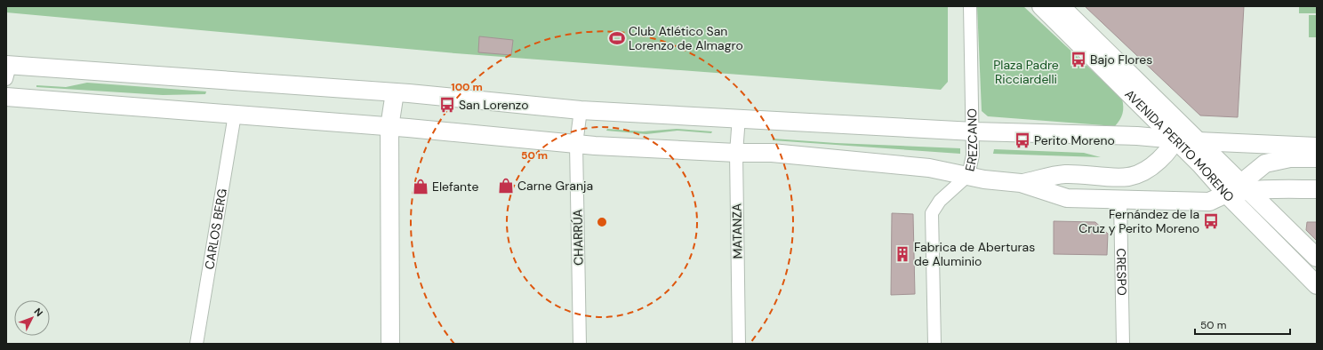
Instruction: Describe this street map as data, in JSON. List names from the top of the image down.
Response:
{
  "streets": {
    "main road": ["AVENIDA PERITO MORENO"],
    "street": [
      "EREZCANO",
      "CARLOS BERG",
      "MATANZA",
      "CHARRÚA",
      "CRESPO"
    ]
  },
  "parks": ["Plaza Padre Ricciardelli"],
  "places": {
    "sports": ["Club Atlético San Lorenzo de Almagro"],
    "bus stop": [
      "Bajo Flores",
      "San Lorenzo",
      "Perito Moreno",
      "Fernández de la Cruz y Perito Moreno"
    ],
    "shop": ["Carne Granja", "Elefante"],
    "building": ["Fabrica de Aberturas de Aluminio"]
  },
  "scale_bar": "50 m",
  "north": "top right",
  "rings": ["100 m", "50 m"]
}
